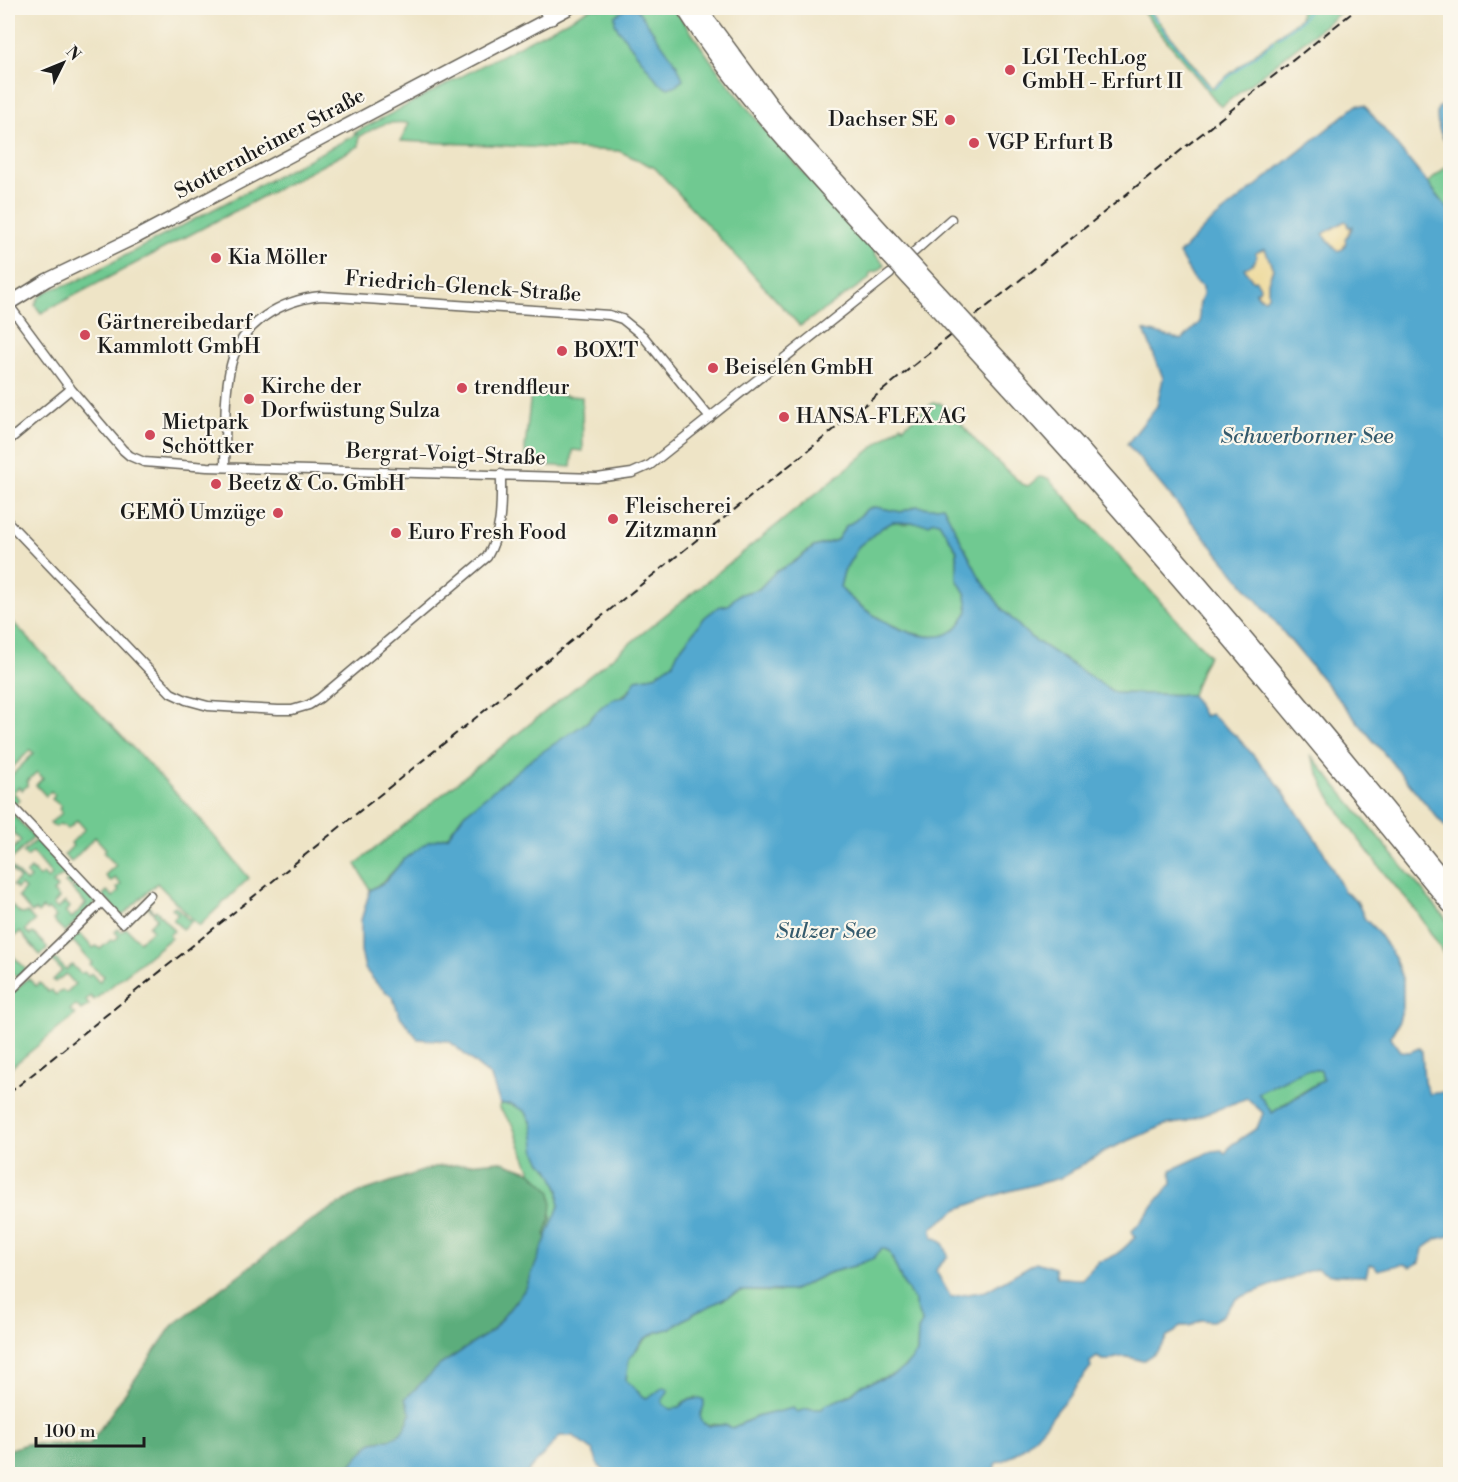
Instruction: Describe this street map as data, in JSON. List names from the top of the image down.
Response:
{
  "streets": {
    "main road": ["Stotternheimer Straße"],
    "street": ["Friedrich-Glenck-Straße", "Bergrat-Voigt-Straße"]
  },
  "crossings": [
    ["Stotternheimer Straße", "Bergrat-Voigt-Straße"],
    ["Friedrich-Glenck-Straße", "Bergrat-Voigt-Straße"]
  ],
  "water": ["Schwerborner See", "Sulzer See"],
  "places": [
    "LGI TechLog GmbH - Erfurt II",
    "Dachser SE",
    "VGP Erfurt B",
    "Kia Möller",
    "Gärtnereibedarf Kammlott GmbH",
    "BOX!T",
    "Beiselen GmbH",
    "trendfleur",
    "Kirche der Dorfwüstung Sulza",
    "HANSA-FLEX AG",
    "Mietpark Schöttker",
    "Beetz & Co. GmbH",
    "GEMÖ Umzüge",
    "Fleischerei Zitzmann",
    "Euro Fresh Food"
  ],
  "scale_bar": "100 m",
  "north": "top right"
}
